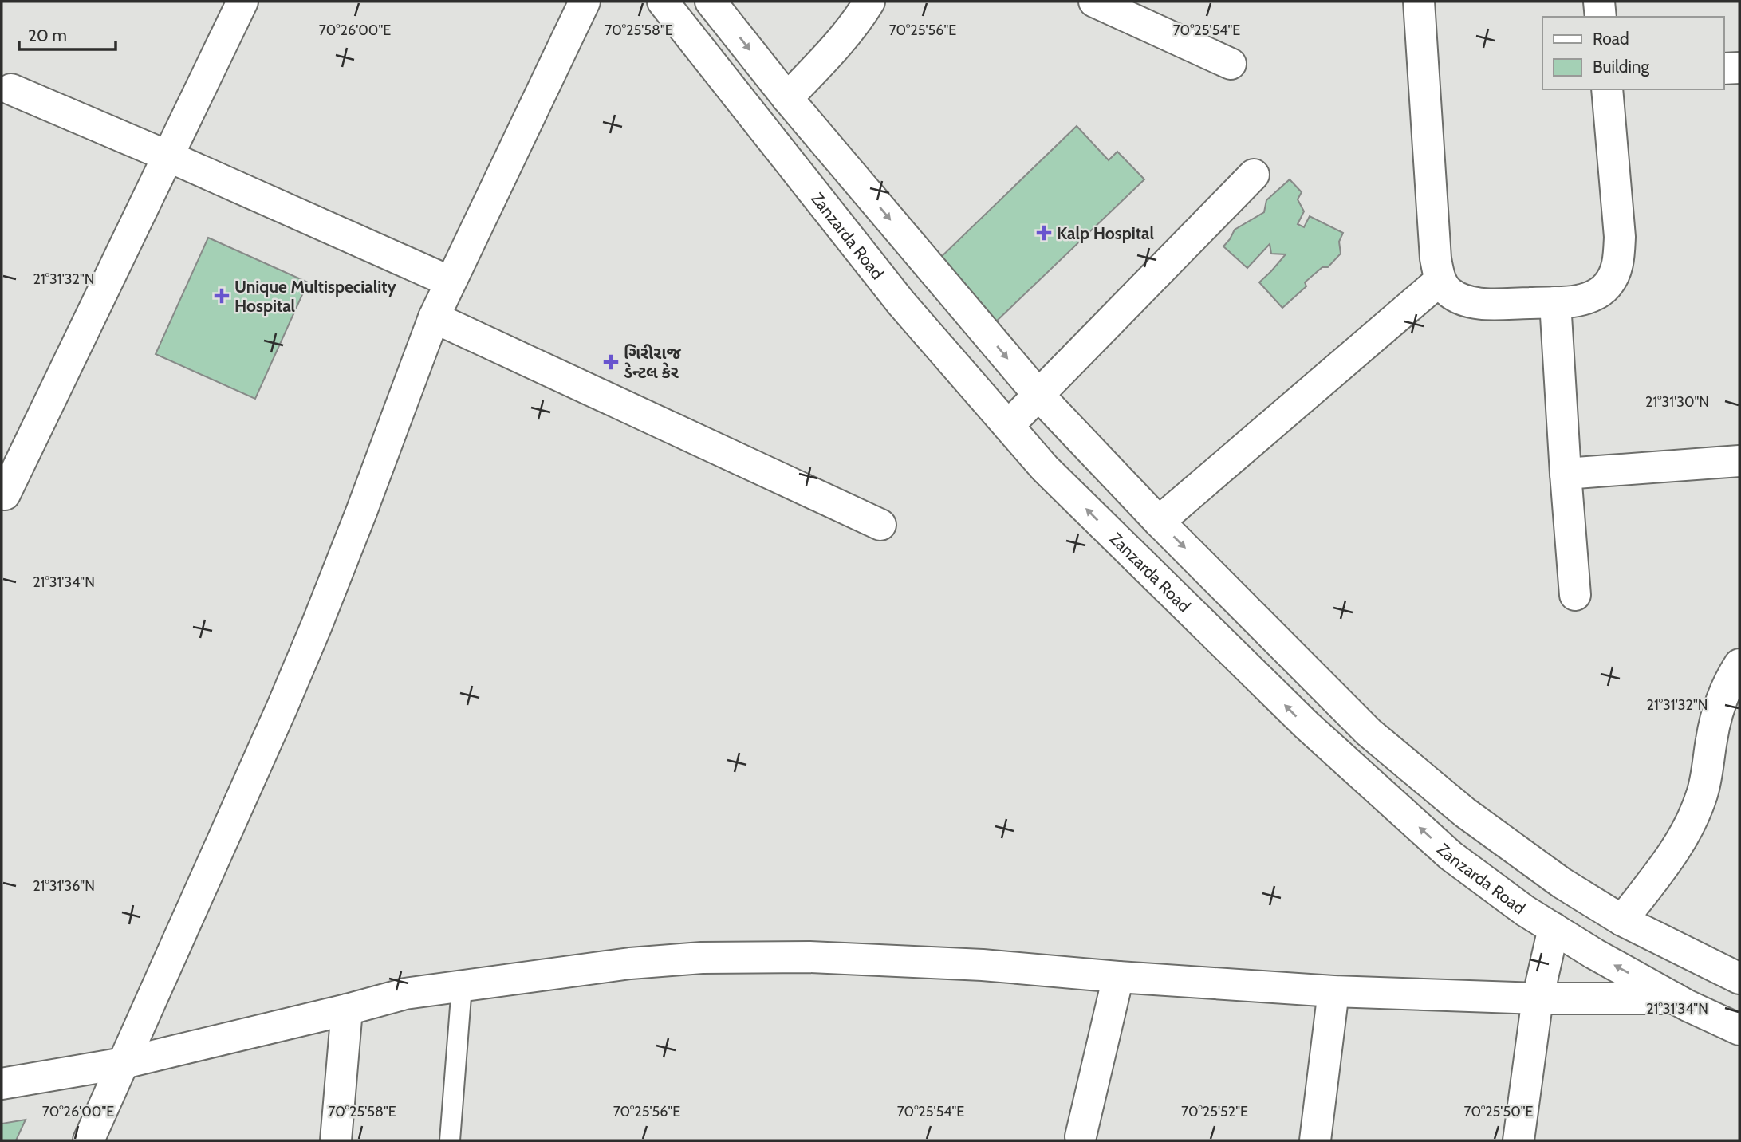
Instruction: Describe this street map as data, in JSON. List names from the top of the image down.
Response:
{
  "streets": {
    "street": ["Zanzarda Road"]
  },
  "places": {
    "health": ["Kalp Hospital", "Unique Multispeciality Hospital", "ગિરીરાજ ડેન્ટલ કેર"]
  },
  "legend": ["Road", "Building"],
  "scale_bar": "20 m",
  "coordinates": [
    "70°26'00\"E",
    "70°25'58\"E",
    "70°25'56\"E",
    "70°25'54\"E",
    "21°31'32\"N",
    "21°31'30\"N",
    "21°31'34\"N",
    "21°31'36\"N",
    "70°25'52\"E",
    "70°25'50\"E"
  ]
}
